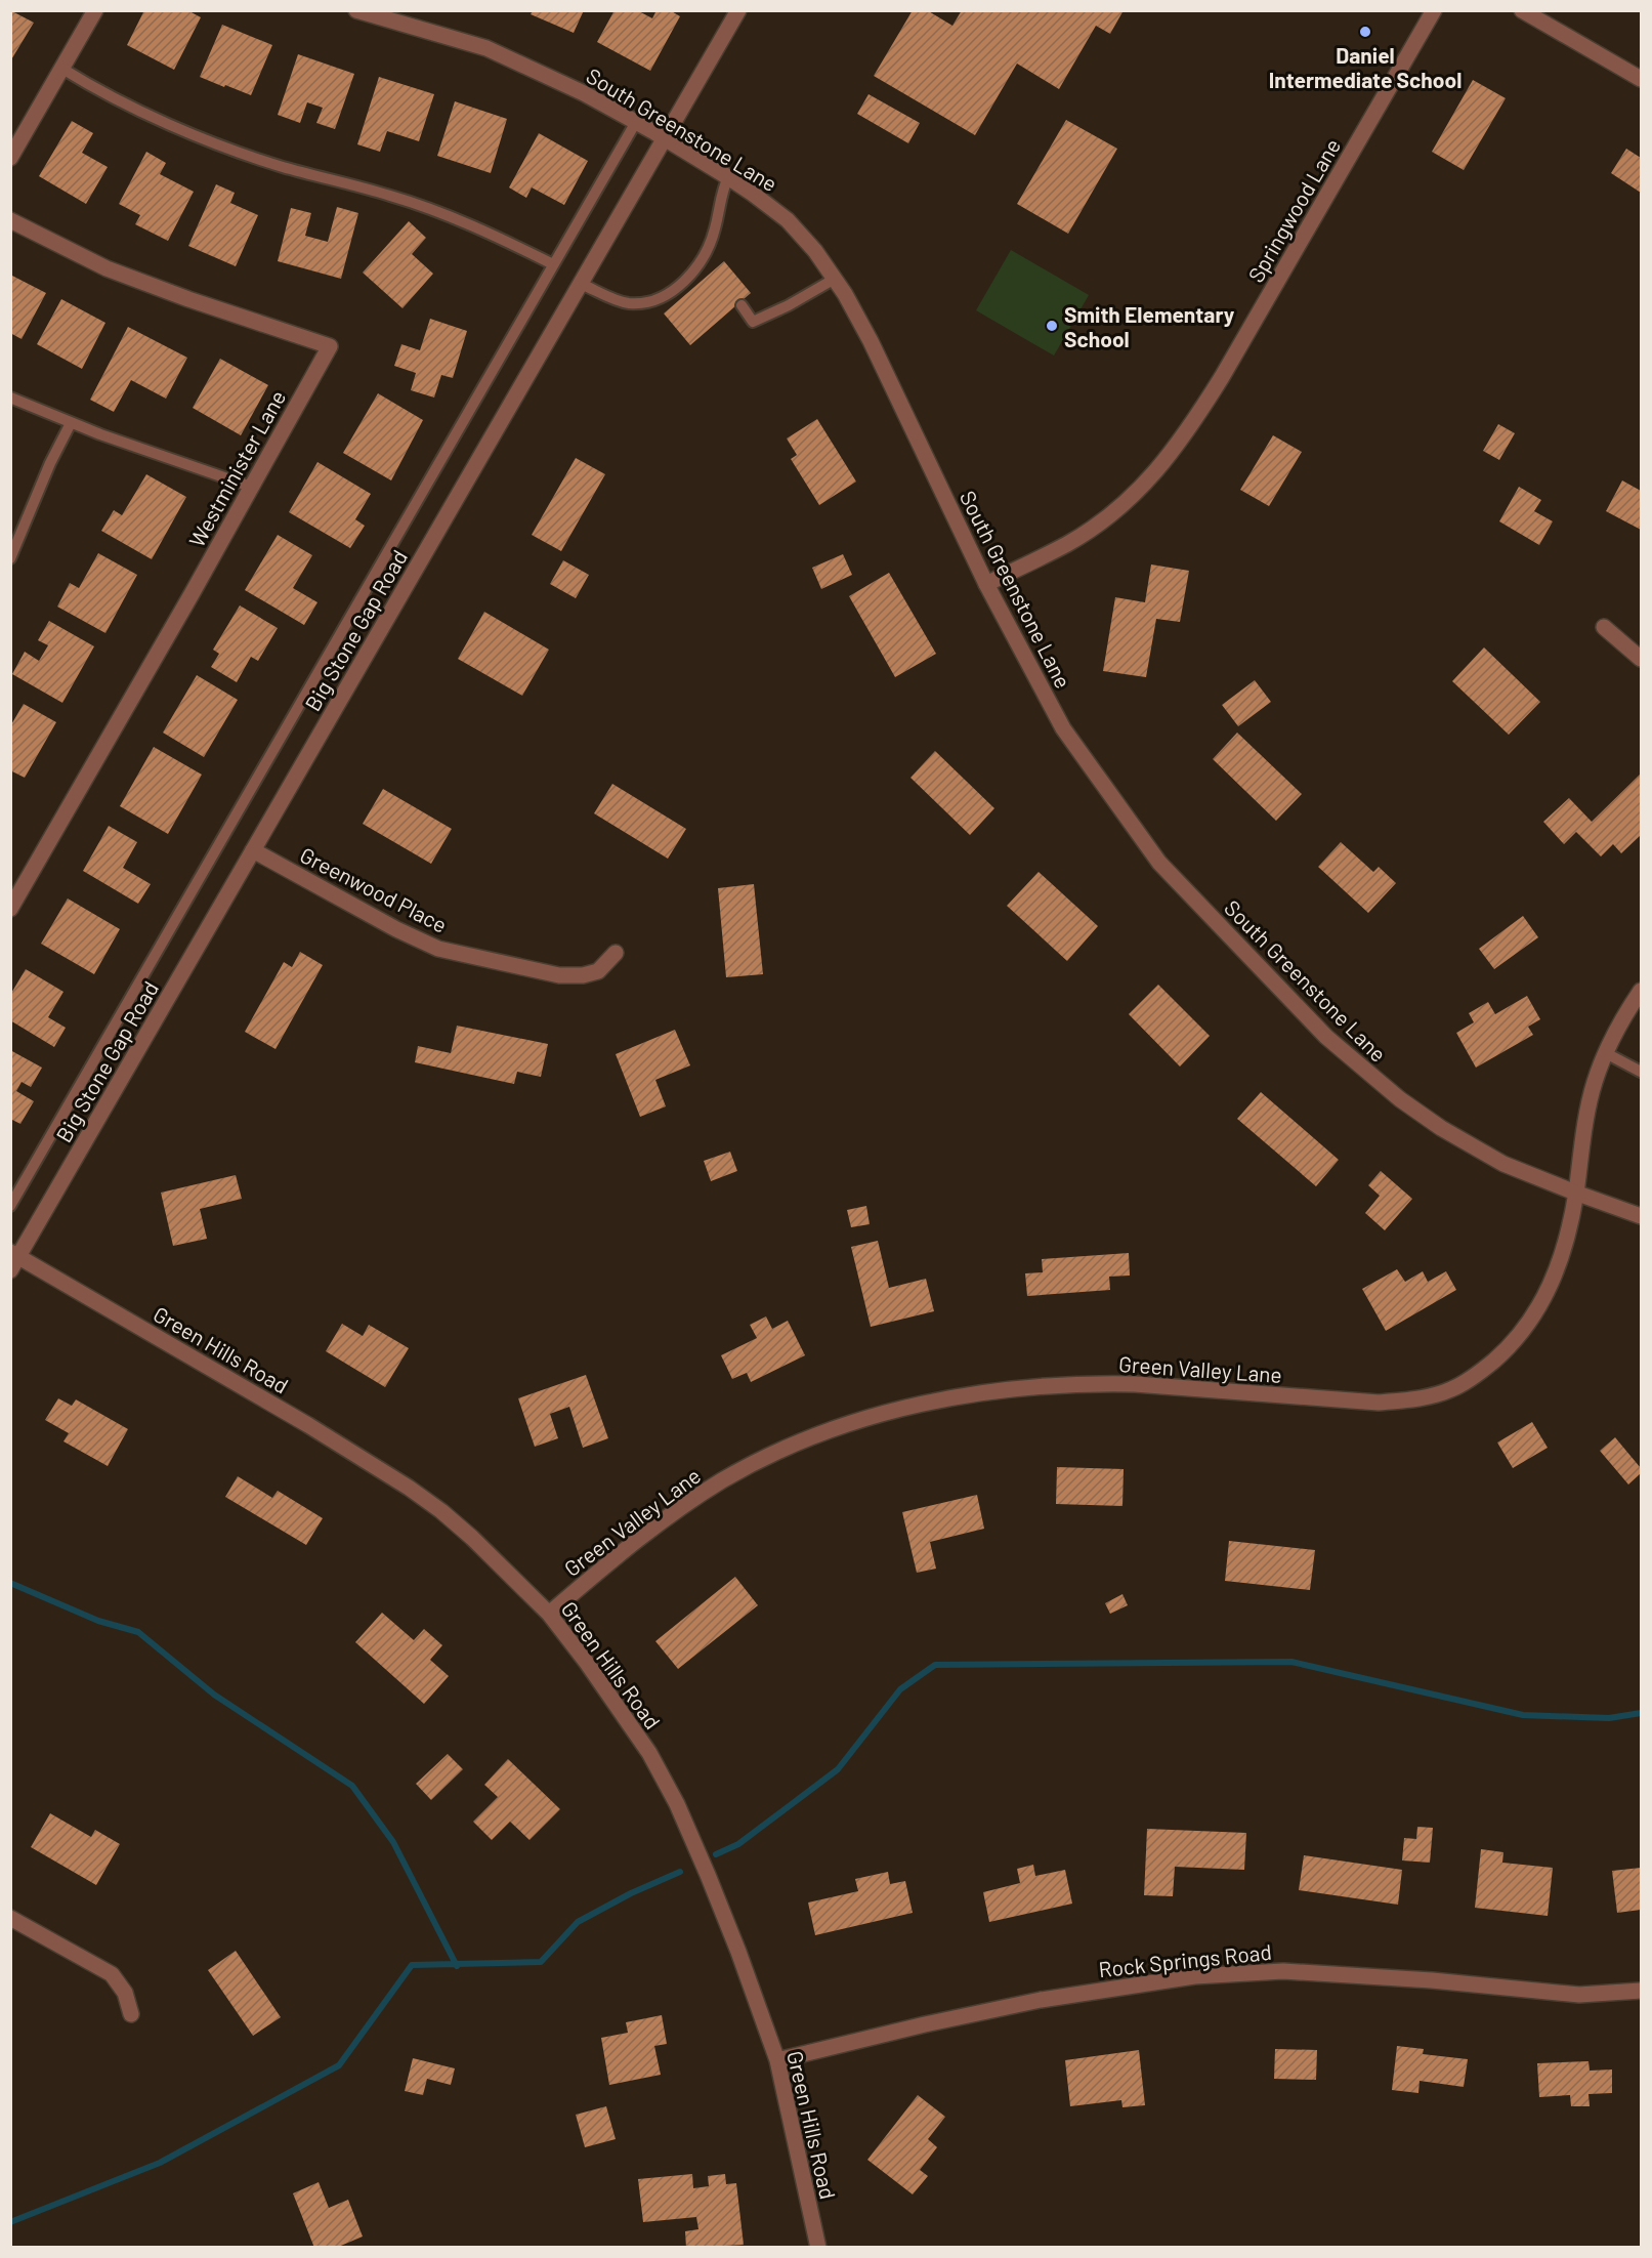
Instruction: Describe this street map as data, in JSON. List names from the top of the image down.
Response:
{
  "streets": {
    "street": [
      "South Greenstone Lane",
      "Springwood Lane",
      "Westminister Lane",
      "Big Stone Gap Road",
      "Greenwood Place",
      "Green Hills Road",
      "Green Valley Lane",
      "Rock Springs Road"
    ]
  },
  "crossings": [
    ["South Greenstone Lane", "Springwood Lane"],
    ["South Greenstone Lane", "Big Stone Gap Road"],
    ["South Greenstone Lane", "Green Valley Lane"],
    ["Big Stone Gap Road", "Greenwood Place"],
    ["Big Stone Gap Road", "Green Hills Road"],
    ["Green Hills Road", "Green Valley Lane"],
    ["Green Hills Road", "Rock Springs Road"]
  ],
  "places": ["Daniel Intermediate School", "Smith Elementary School"]
}
